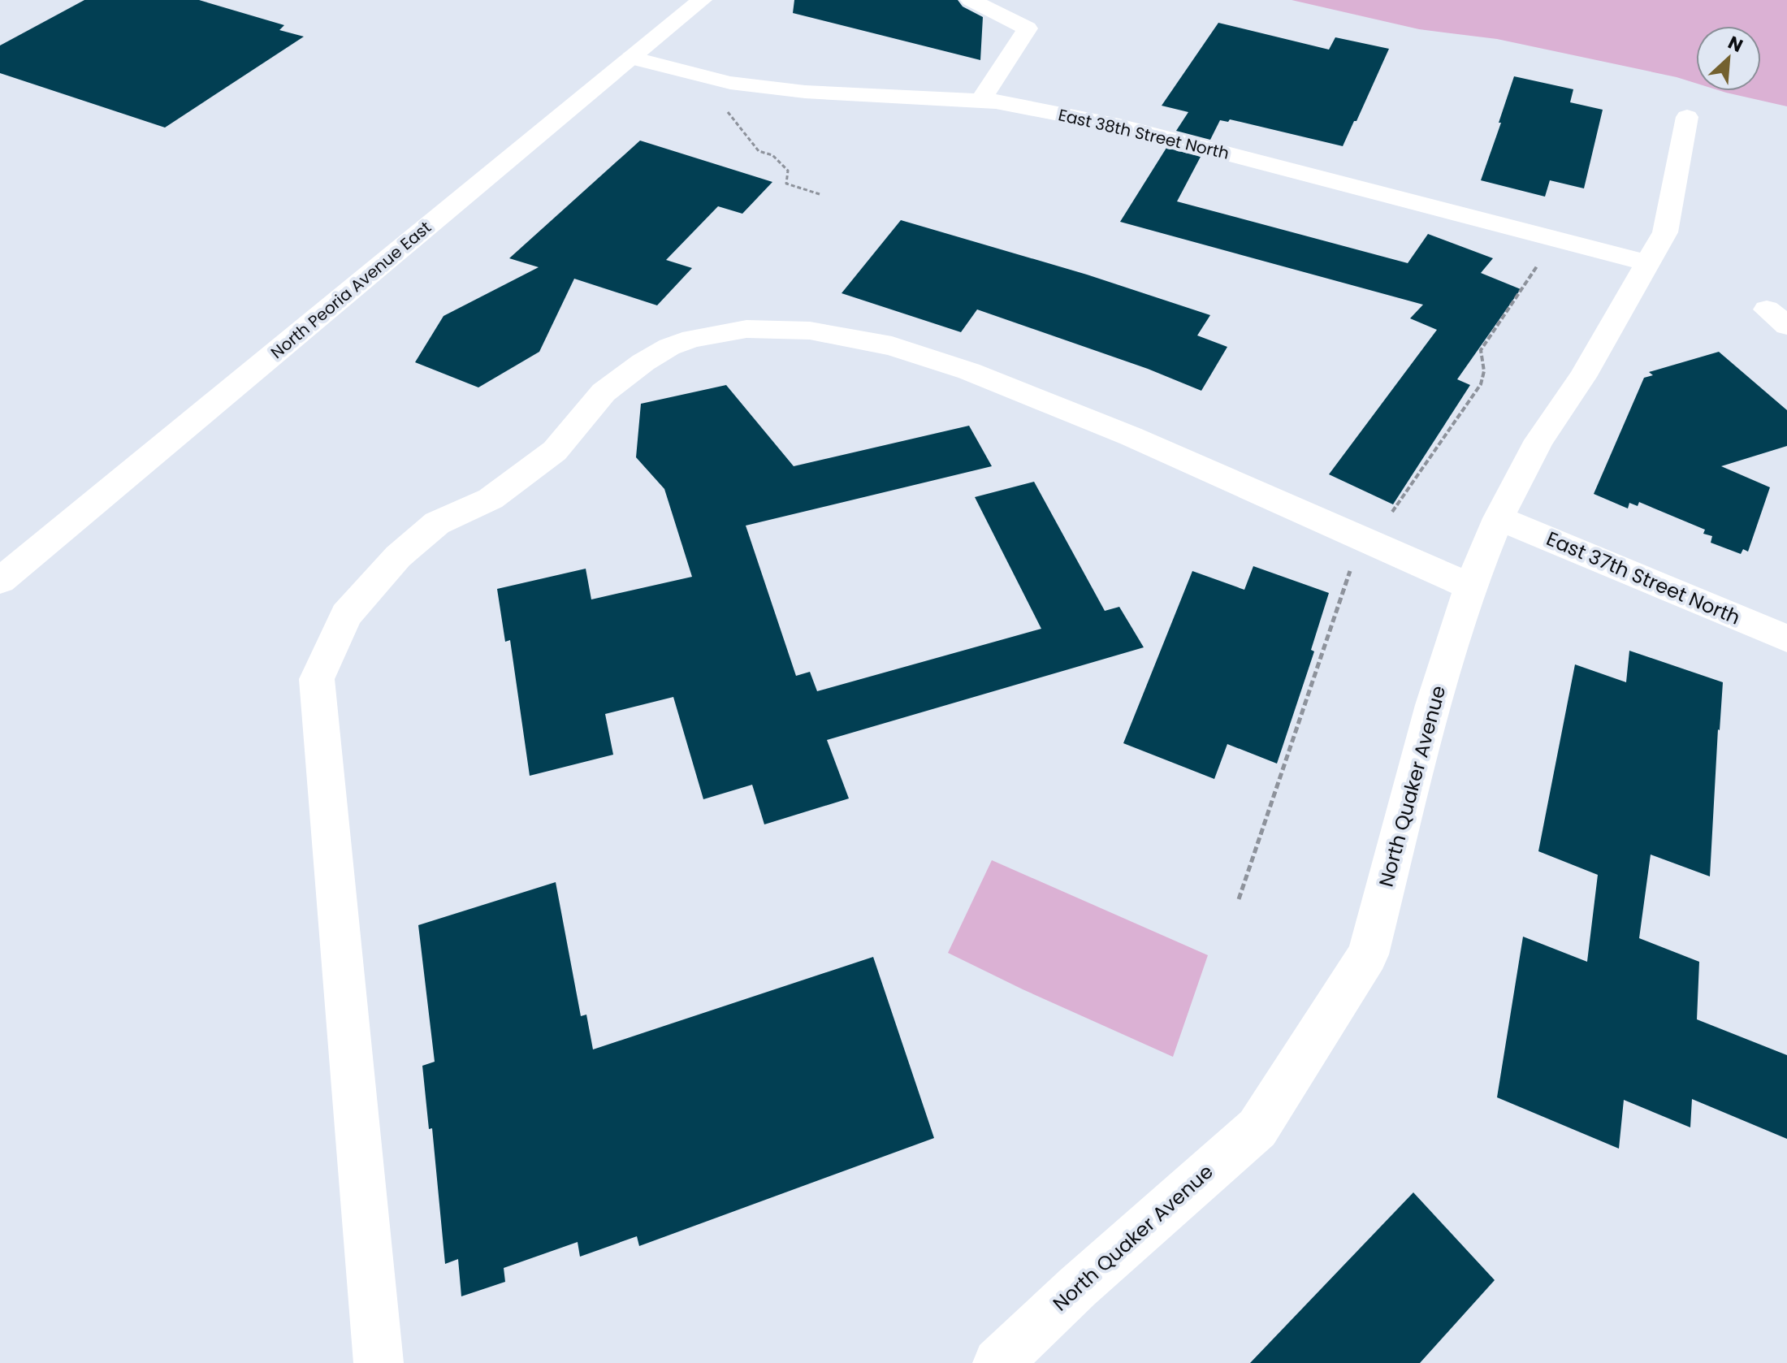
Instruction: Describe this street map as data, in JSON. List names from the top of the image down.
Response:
{
  "streets": {
    "street": [
      "East 38th Street North",
      "North Peoria Avenue East",
      "East 37th Street North",
      "North Quaker Avenue"
    ]
  },
  "crossings": [
    ["East 38th Street North", "North Peoria Avenue East"],
    ["East 38th Street North", "North Quaker Avenue"],
    ["East 37th Street North", "North Quaker Avenue"]
  ],
  "north": "top right"
}
